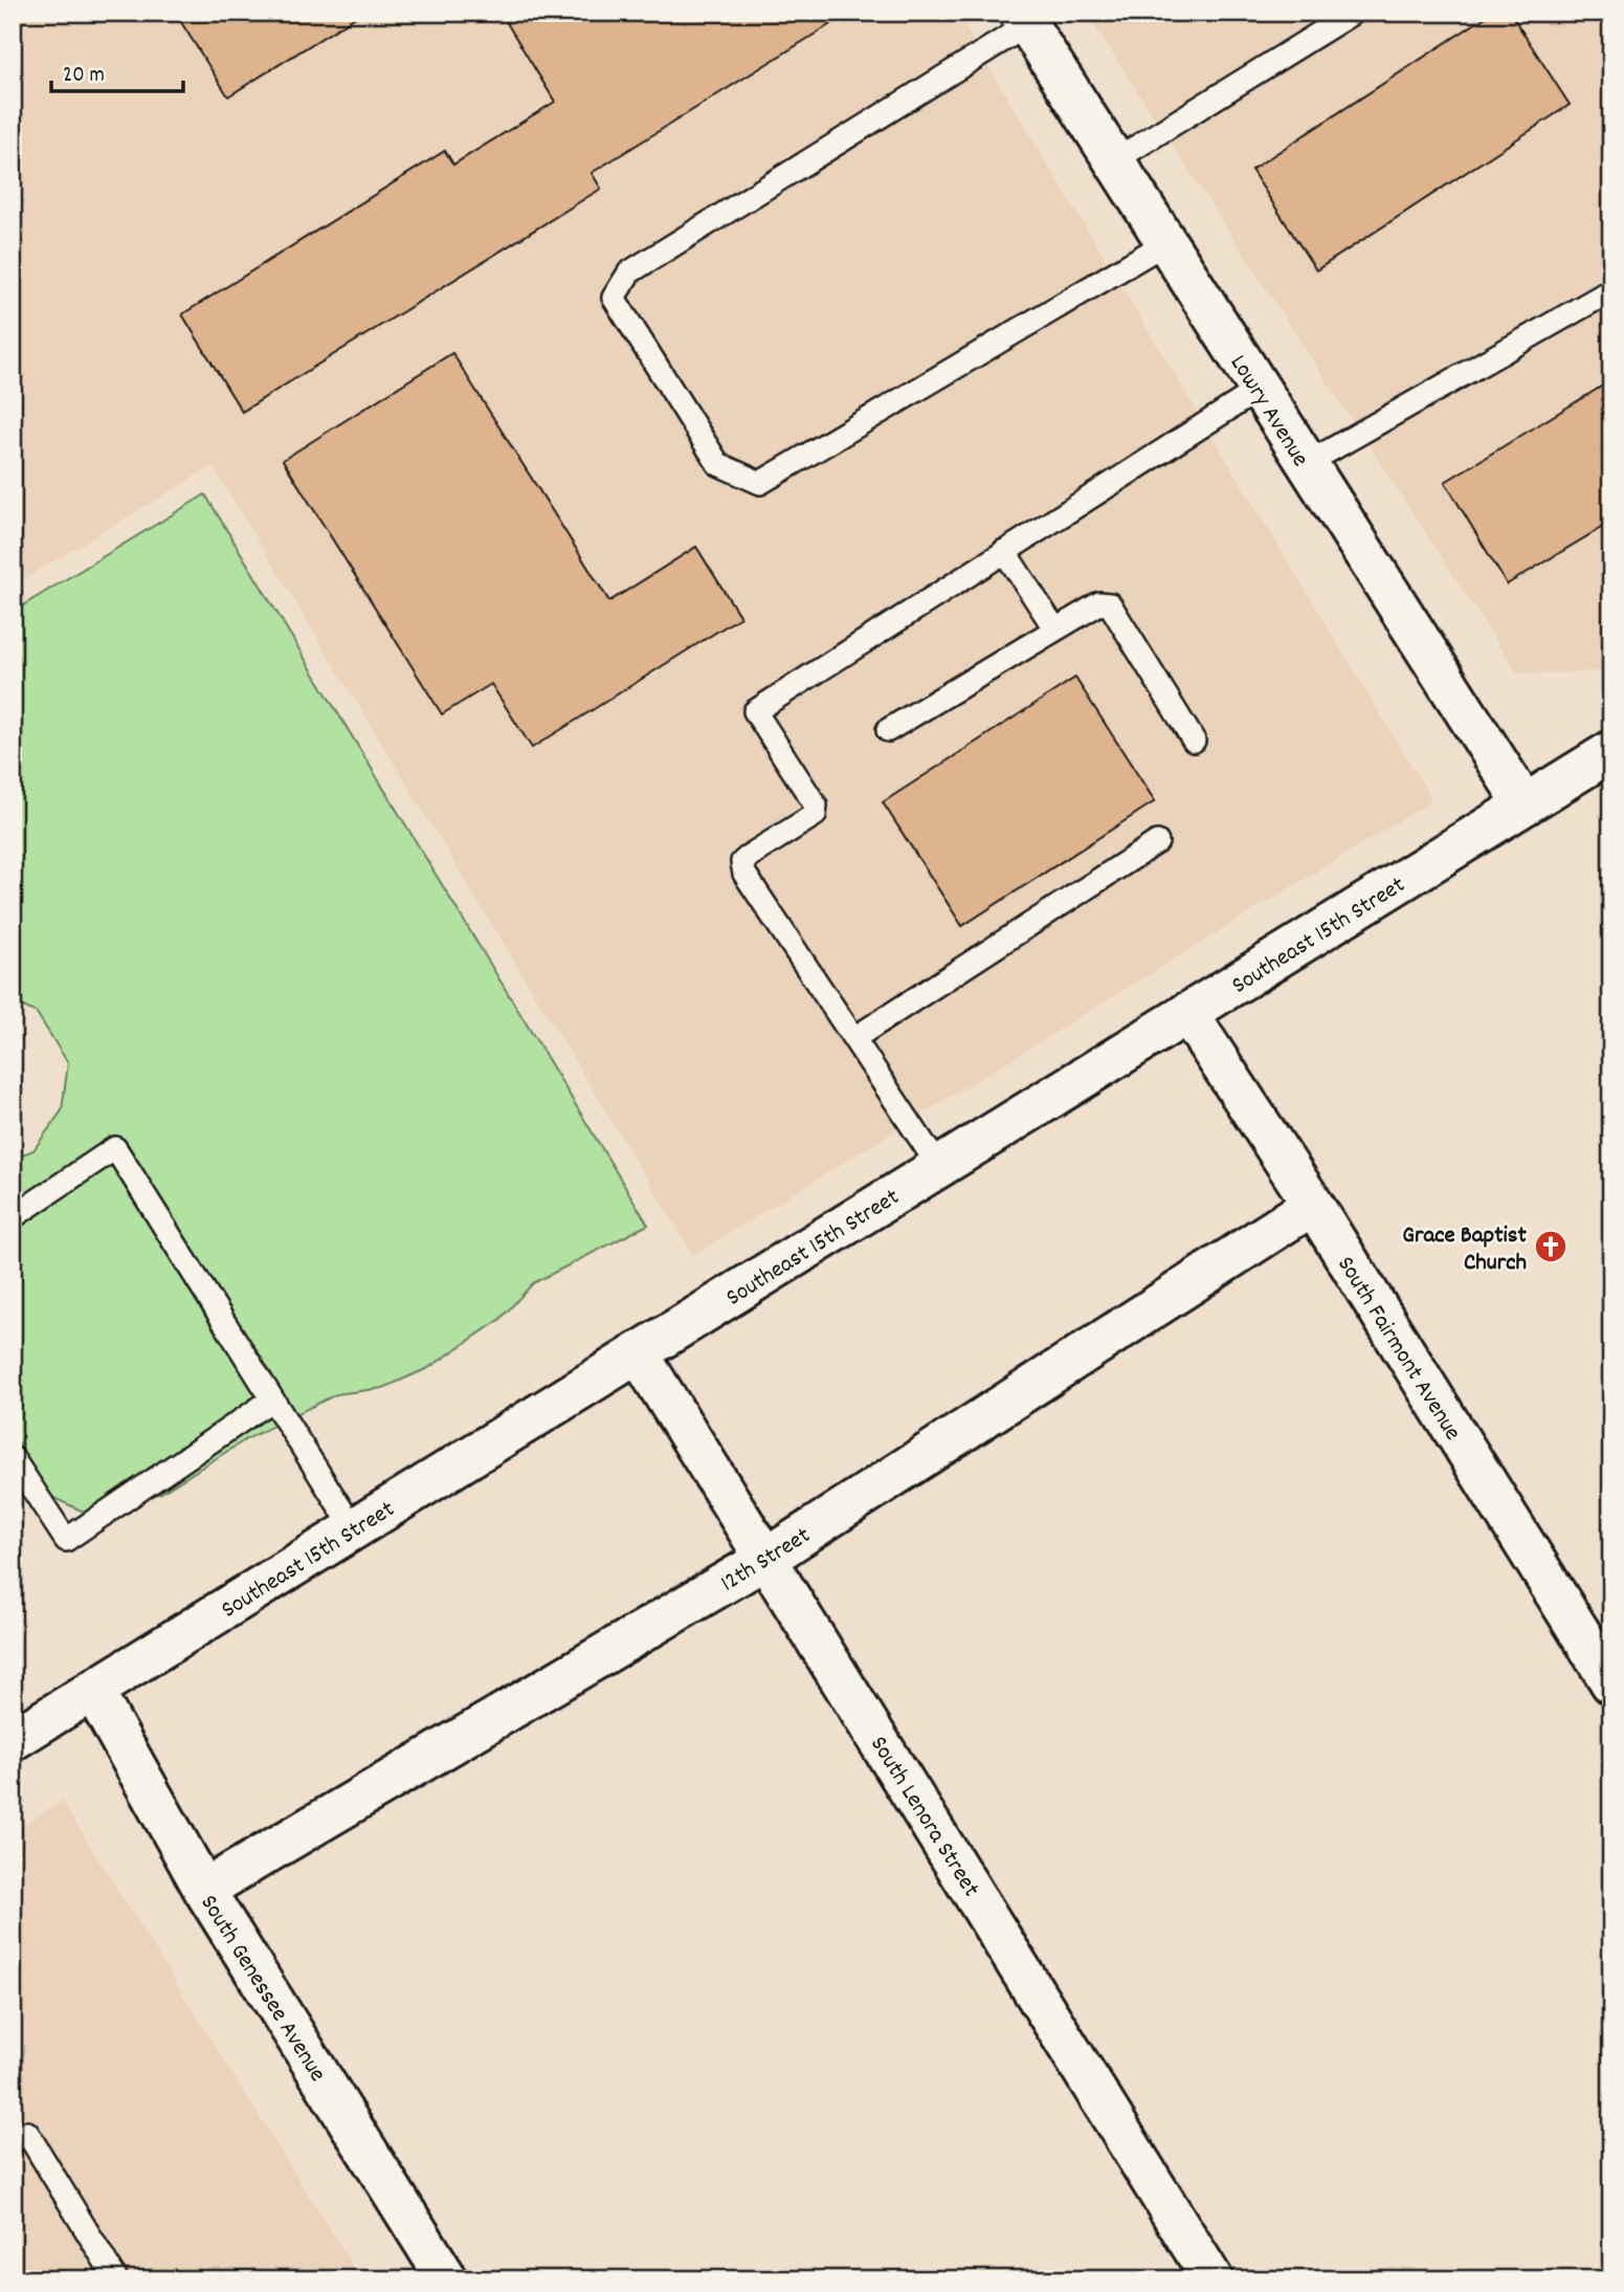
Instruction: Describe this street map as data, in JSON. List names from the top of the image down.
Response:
{
  "streets": {
    "street": [
      "Lowry Avenue",
      "Southeast 15th Street",
      "South Fairmont Avenue",
      "12th Street",
      "South Lenora Street",
      "South Genessee Avenue"
    ]
  },
  "crossings": [
    ["Lowry Avenue", "Southeast 15th Street"],
    ["Southeast 15th Street", "South Fairmont Avenue"],
    ["Southeast 15th Street", "South Lenora Street"],
    ["Southeast 15th Street", "South Genessee Avenue"],
    ["South Fairmont Avenue", "12th Street"],
    ["12th Street", "South Lenora Street"],
    ["12th Street", "South Genessee Avenue"]
  ],
  "places": {
    "church": ["Grace Baptist Church"]
  },
  "scale_bar": "20 m"
}
